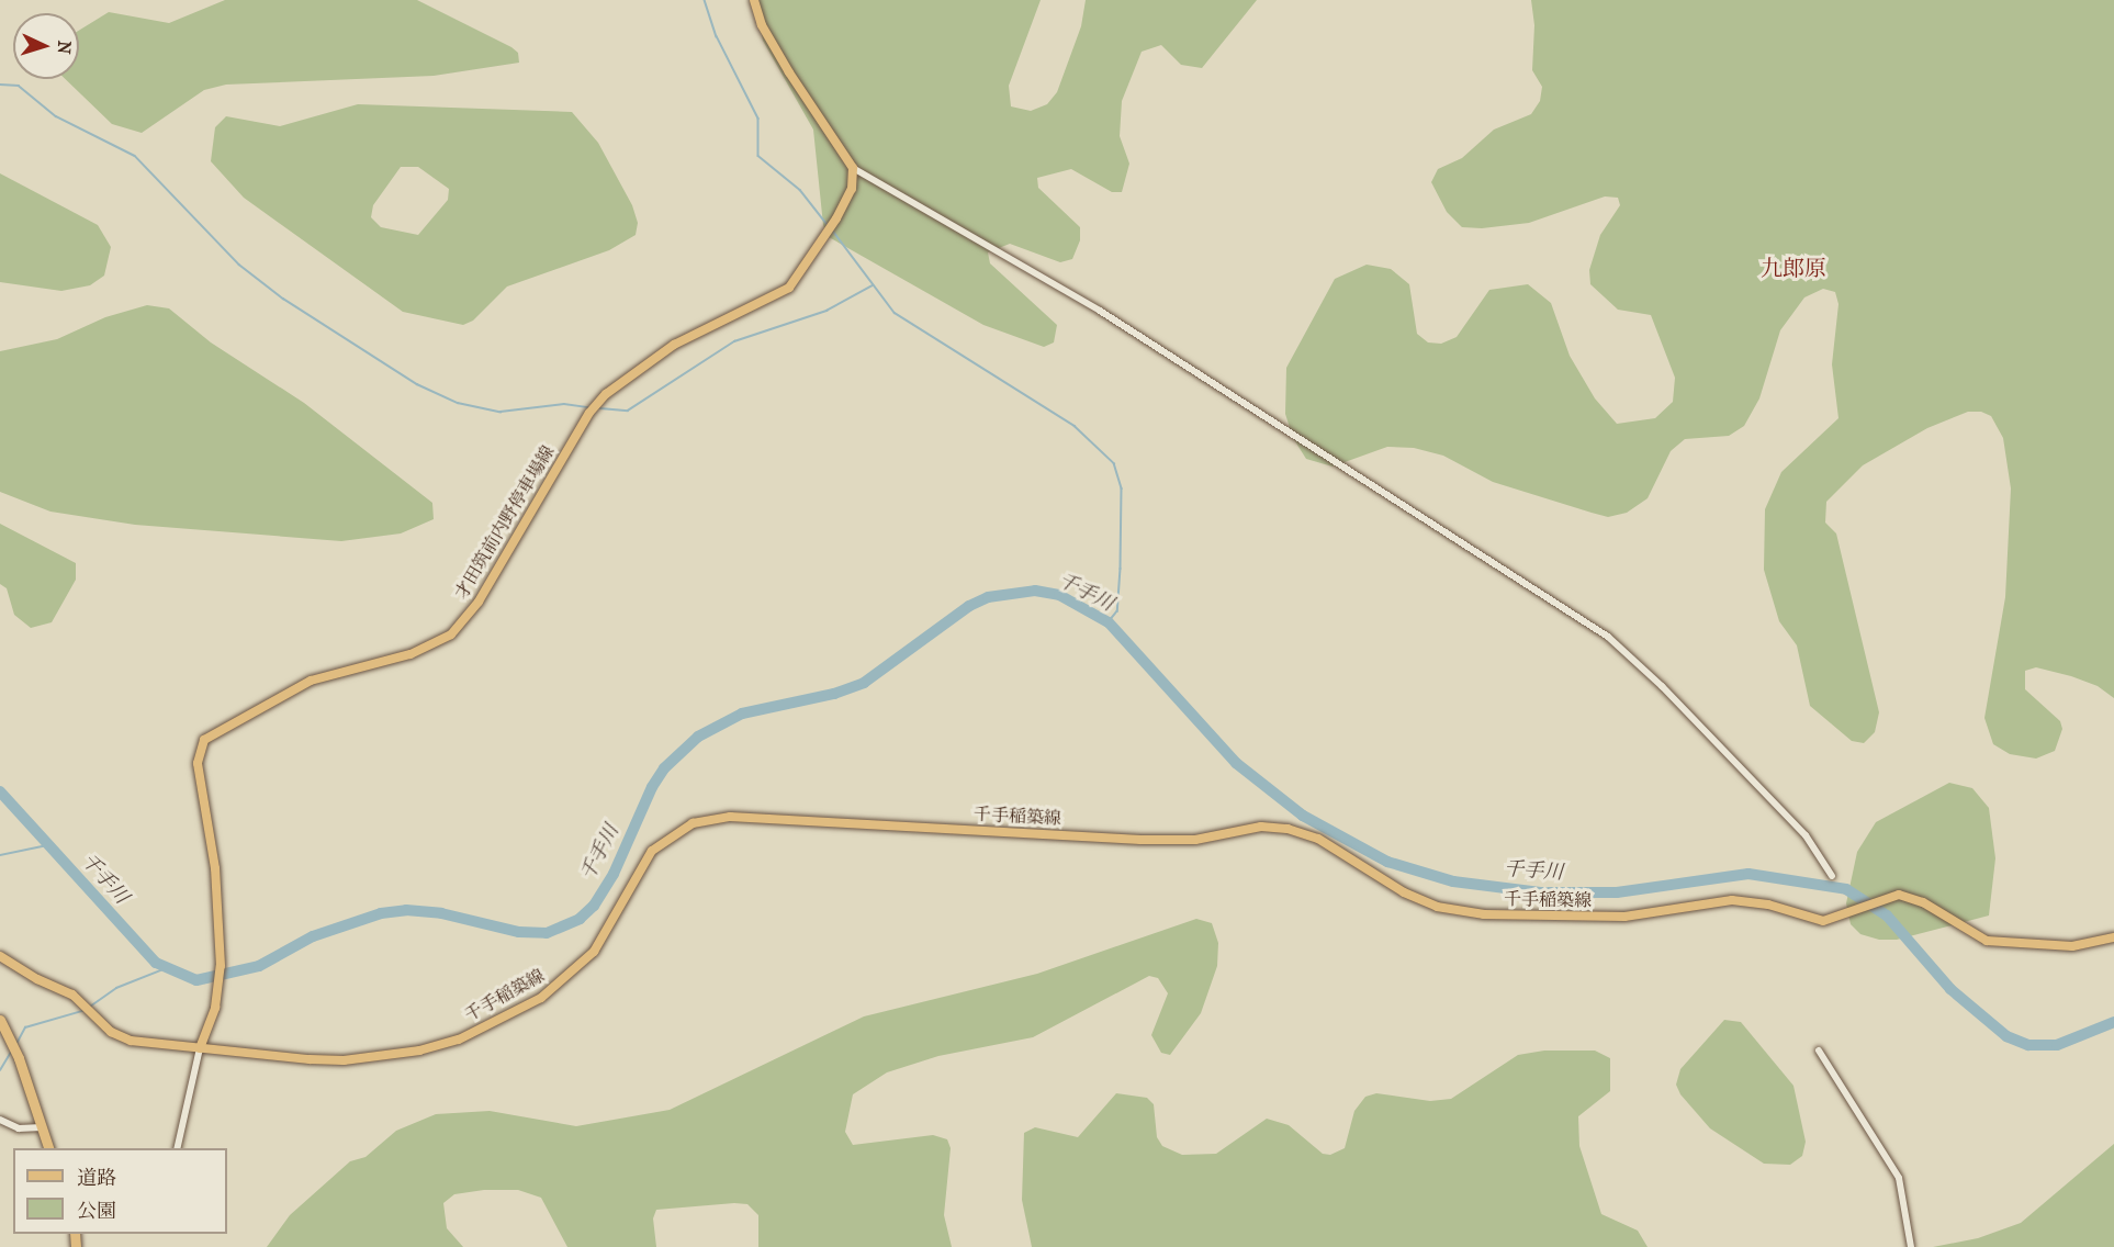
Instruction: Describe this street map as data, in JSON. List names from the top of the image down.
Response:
{
  "streets": {
    "main road": ["才田筑前内野停車場線", "千手稲築線"]
  },
  "crossings": [
    ["才田筑前内野停車場線", "千手稲築線"]
  ],
  "districts": ["九郎原"],
  "water": ["千手川"],
  "legend": ["道路", "公園"],
  "north": "right"
}
